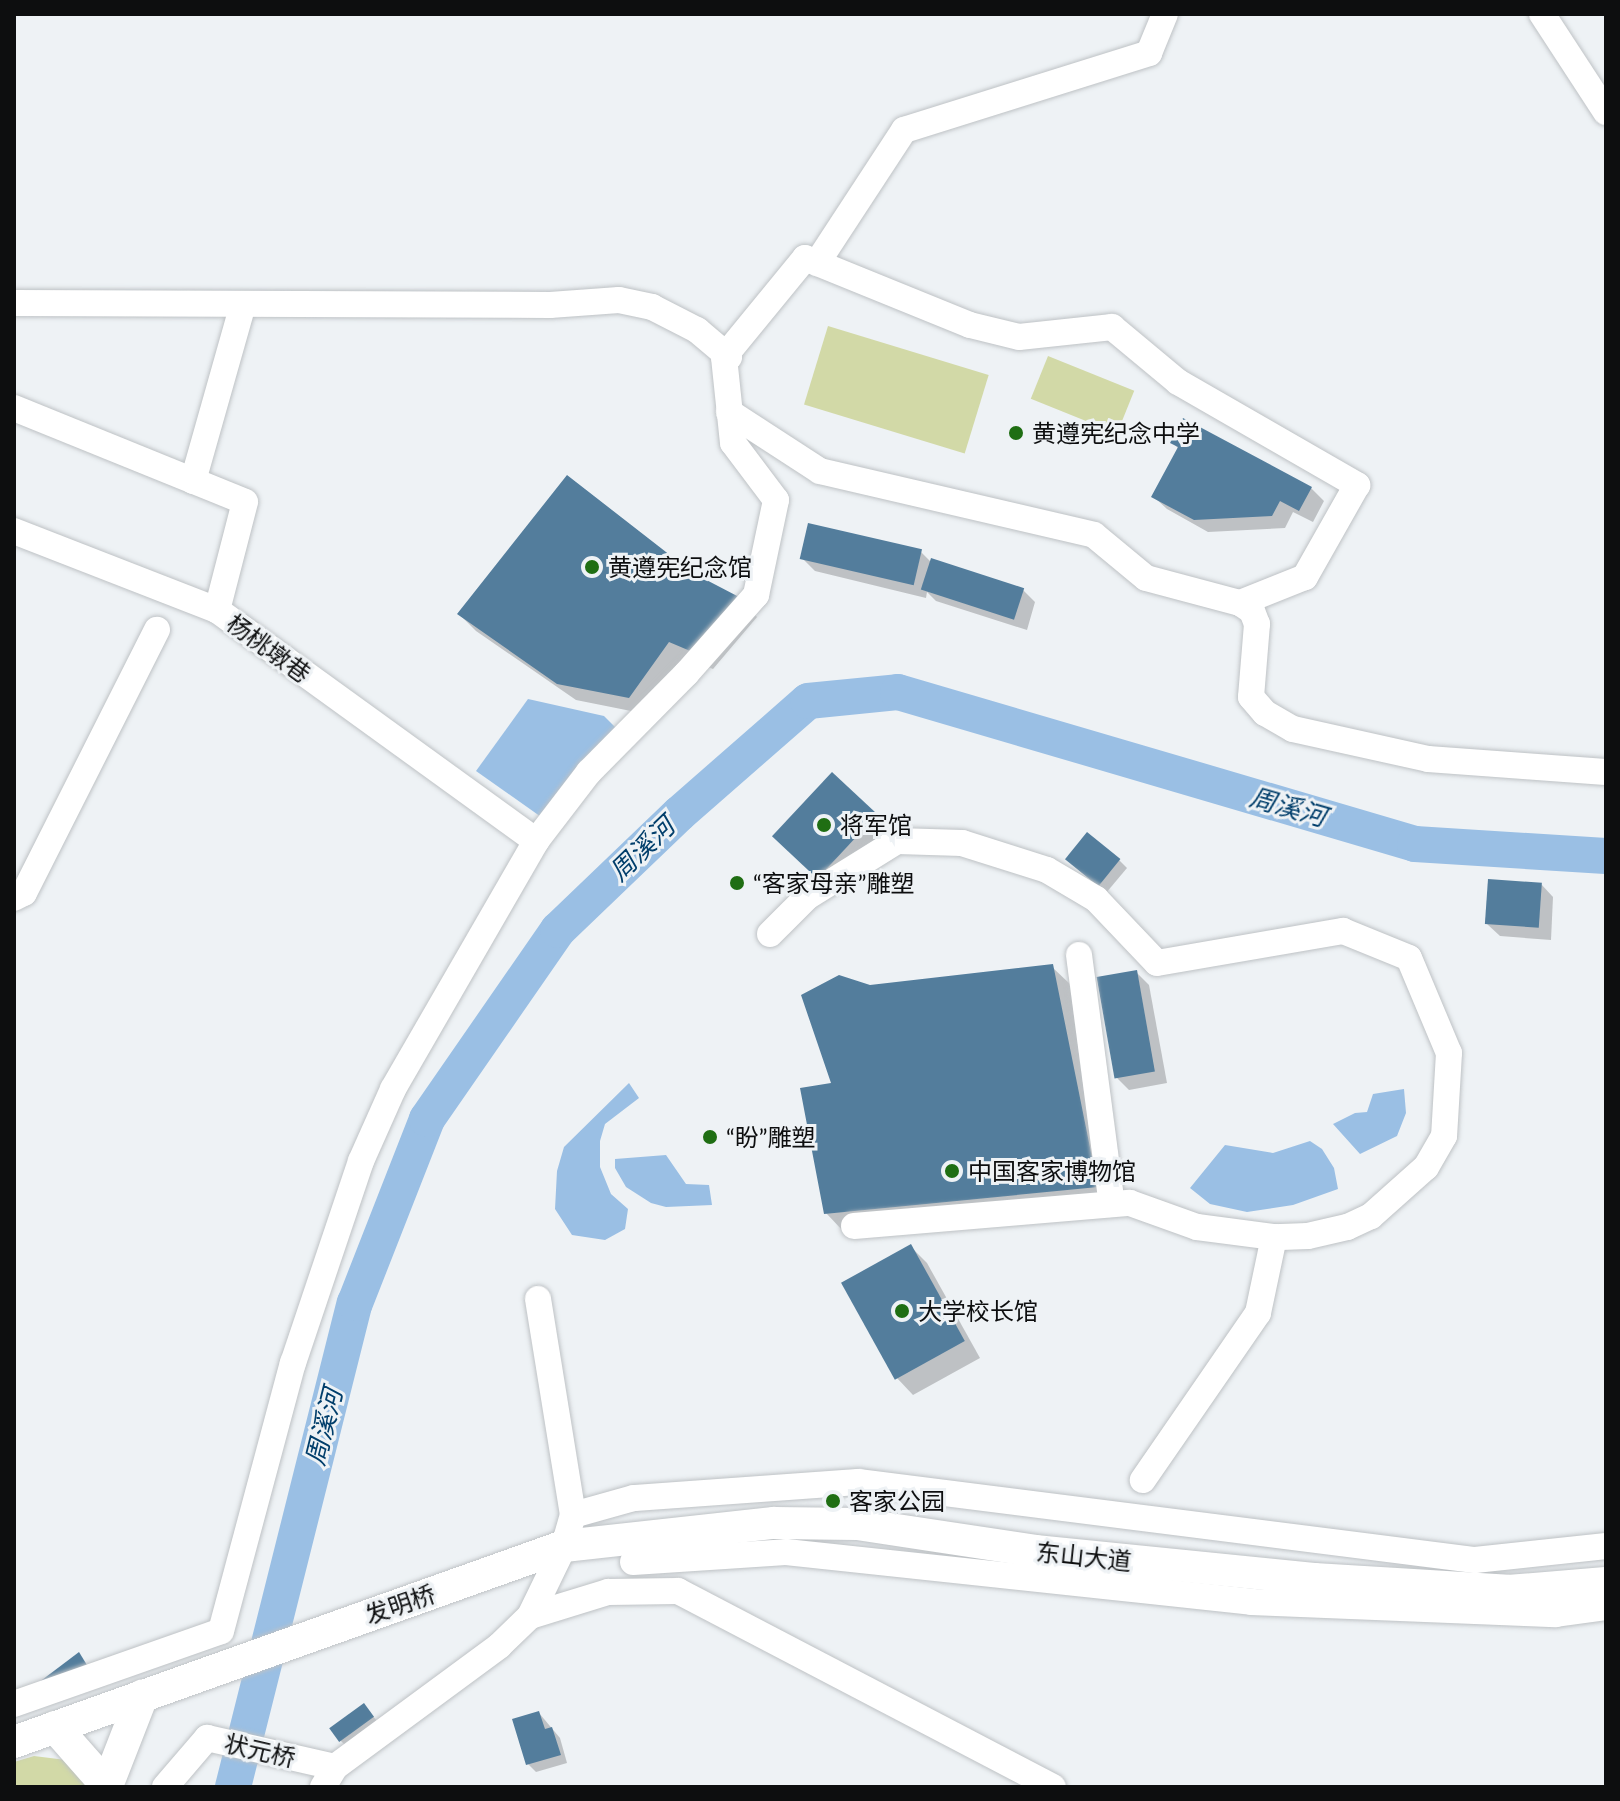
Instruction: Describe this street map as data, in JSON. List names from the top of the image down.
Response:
{
  "streets": {
    "main road": ["东山大道", "发明桥"],
    "street": ["杨桃墩巷", "状元桥"]
  },
  "crossings": [
    ["东山大道", "发明桥"]
  ],
  "water": ["周溪河"],
  "places": [
    "黄遵宪纪念中学",
    "黄遵宪纪念馆",
    "将军馆",
    "“客家母亲”雕塑",
    "“盼”雕塑",
    "中国客家博物馆",
    "大学校长馆",
    "客家公园"
  ]
}
